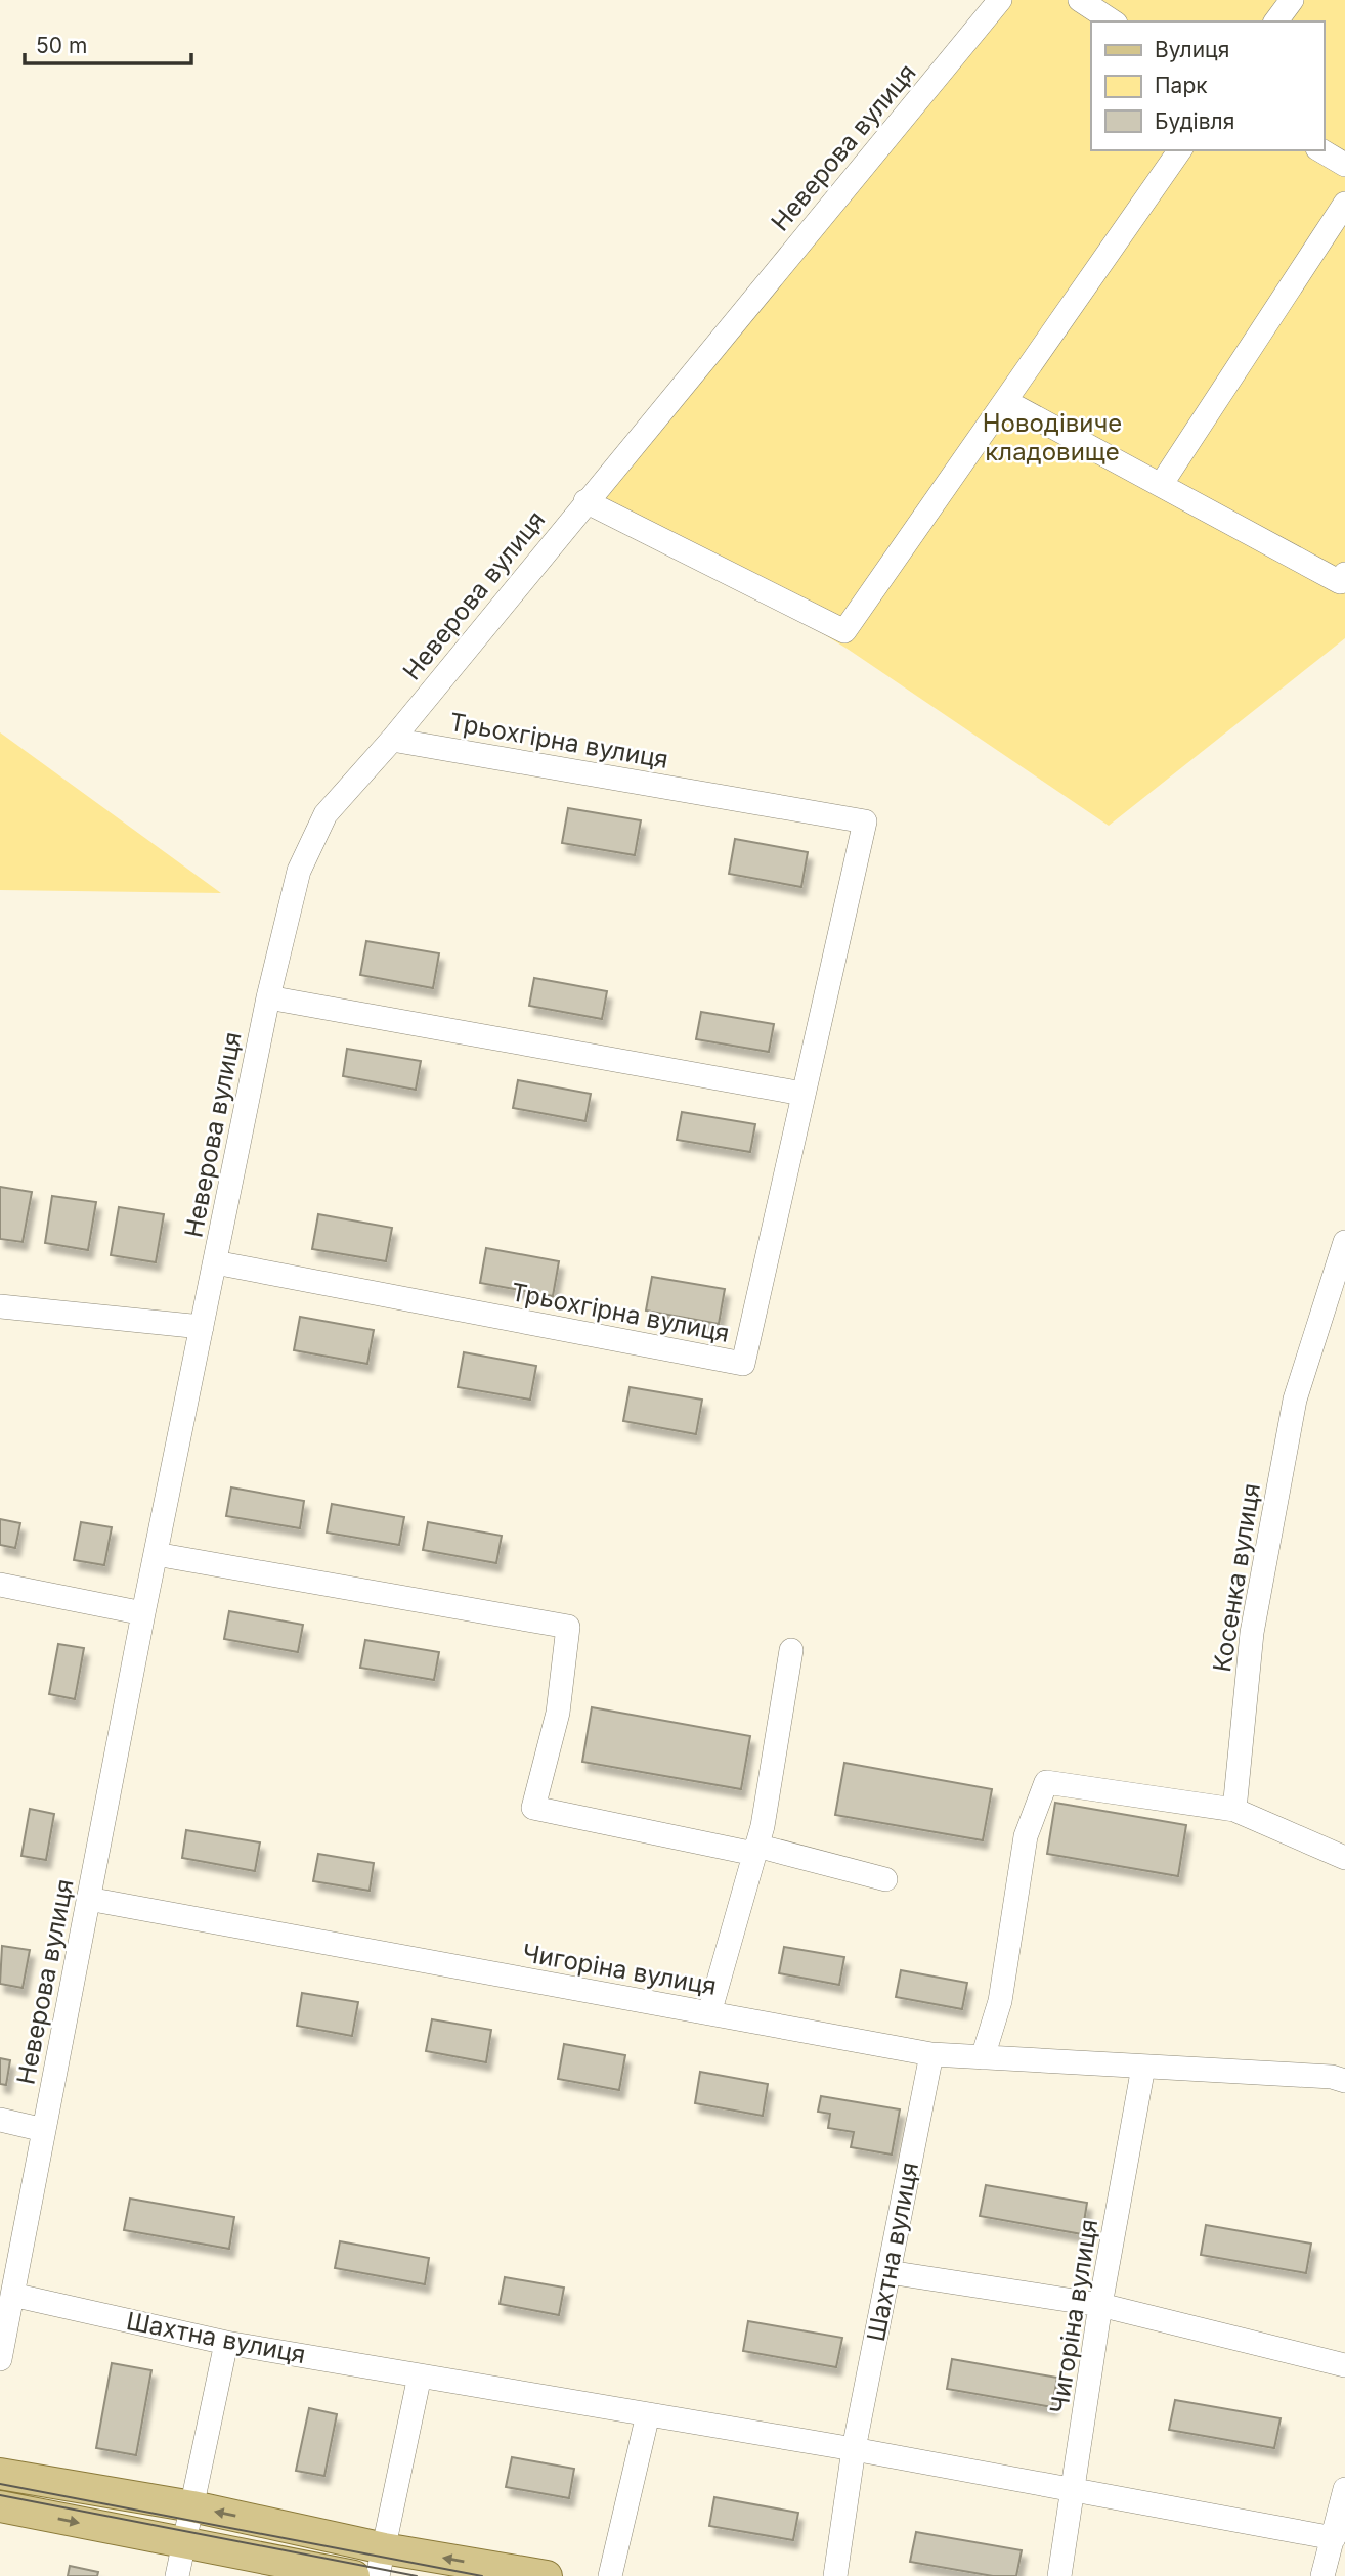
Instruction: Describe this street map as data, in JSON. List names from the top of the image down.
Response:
{
  "streets": {
    "street": [
      "Неверова вулиця",
      "Трьохгірна вулиця",
      "Косенка вулиця",
      "Чигоріна вулиця",
      "Шахтна вулиця"
    ]
  },
  "crossings": [
    ["Неверова вулиця", "Трьохгірна вулиця"],
    ["Неверова вулиця", "Чигоріна вулиця"],
    ["Неверова вулиця", "Шахтна вулиця"],
    ["Чигоріна вулиця", "Шахтна вулиця"]
  ],
  "parks": ["Новодівиче кладовище"],
  "legend": ["Вулиця", "Парк", "Будівля"],
  "scale_bar": "50 m"
}
